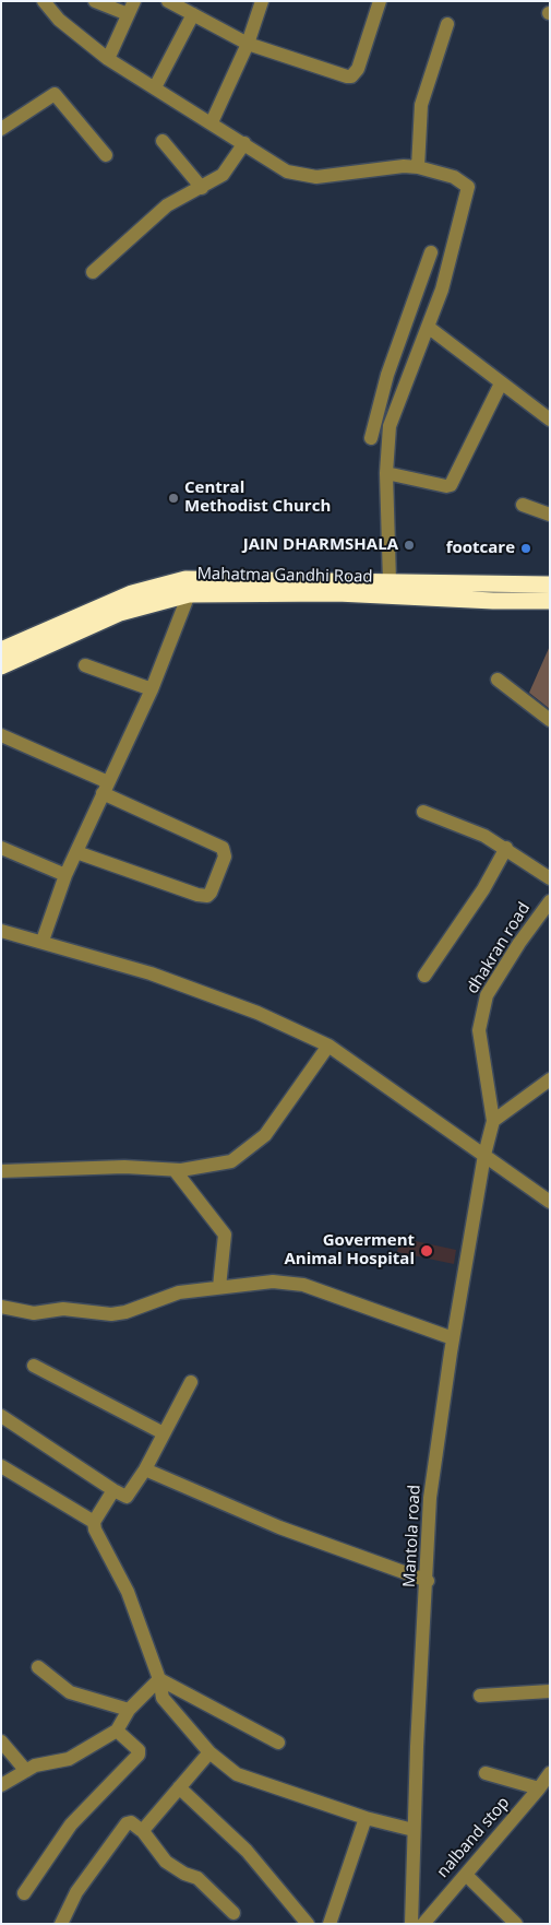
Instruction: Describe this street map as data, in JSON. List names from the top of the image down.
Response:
{
  "streets": {
    "highway": ["Mahatma Gandhi Road"],
    "street": ["dhakran road", "Mantola road", "nalband stop"]
  },
  "crossings": [
    ["dhakran road", "Mantola road"]
  ],
  "places": [
    "Central Methodist Church",
    "JAIN DHARMSHALA",
    "footcare",
    "Goverment Animal Hospital"
  ]
}
